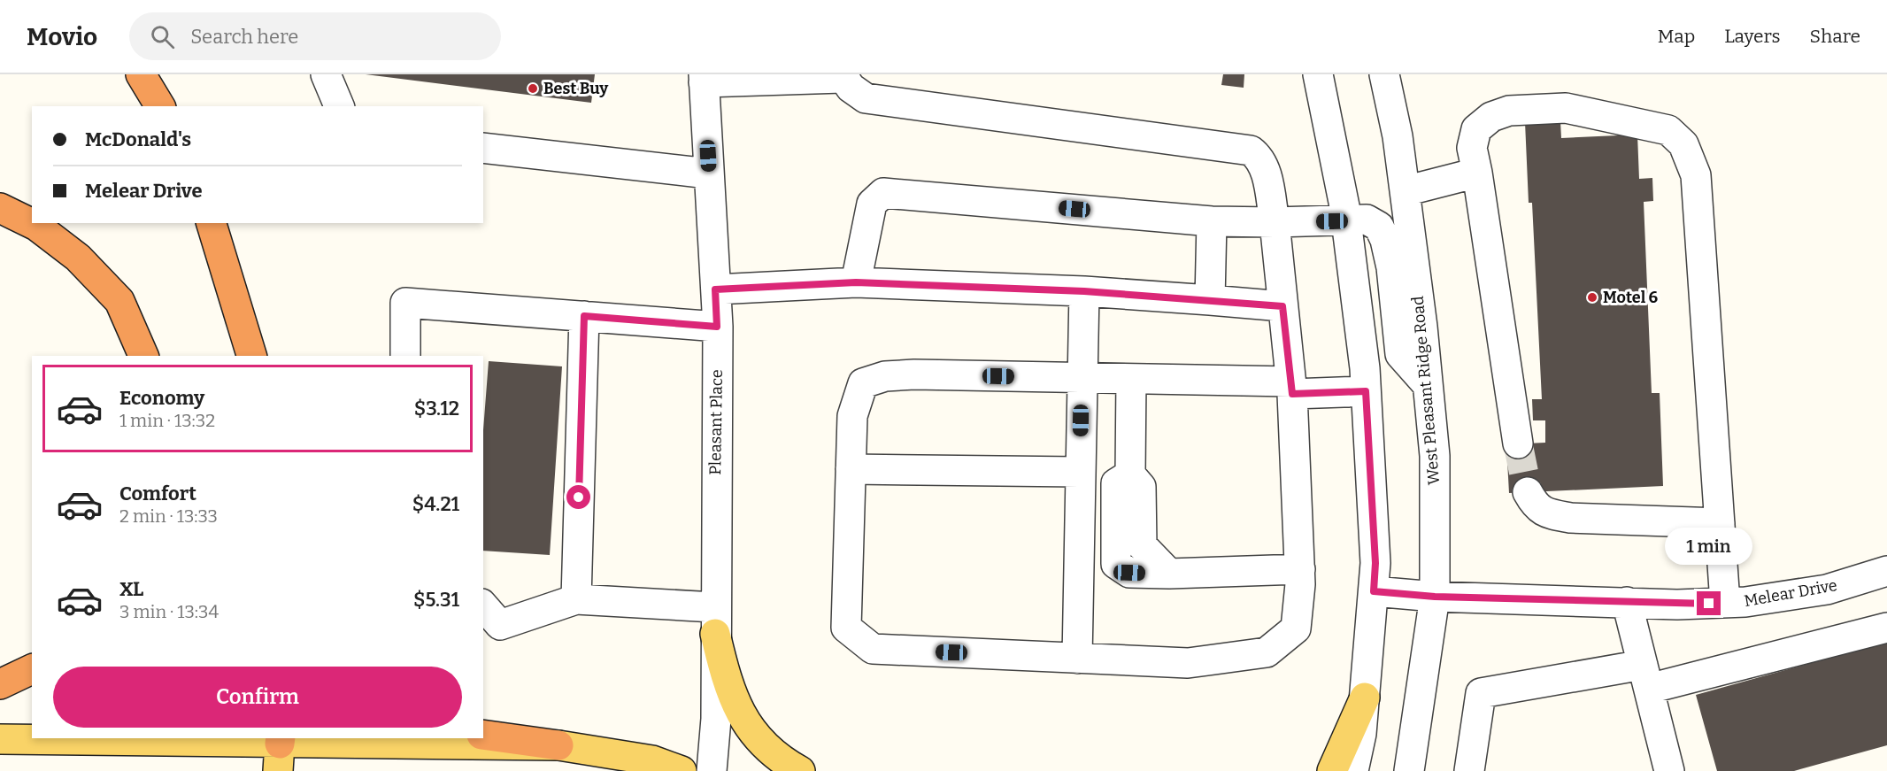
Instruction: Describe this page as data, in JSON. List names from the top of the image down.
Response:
{
  "streets": {
    "street": ["West Pleasant Ridge Road", "Pleasant Place", "Melear Drive"]
  },
  "crossings": [
    ["West Pleasant Ridge Road", "Melear Drive"]
  ],
  "places": ["Best Buy", "Motel 6"],
  "page": {
    "header": "Movio",
    "search": "Search here",
    "nav": ["Map", "Layers", "Share"],
    "banner": ["McDonald's", "Melear Drive"],
    "list": [
      {
        "name": "Economy",
        "note": "1 min · 13:32",
        "value": "$3.12"
      },
      {
        "name": "Comfort",
        "note": "2 min · 13:33",
        "value": "$4.21"
      },
      {
        "name": "XL",
        "note": "3 min · 13:34",
        "value": "$5.31"
      }
    ],
    "bubble": "1 min",
    "buttons": "Confirm"
  }
}
